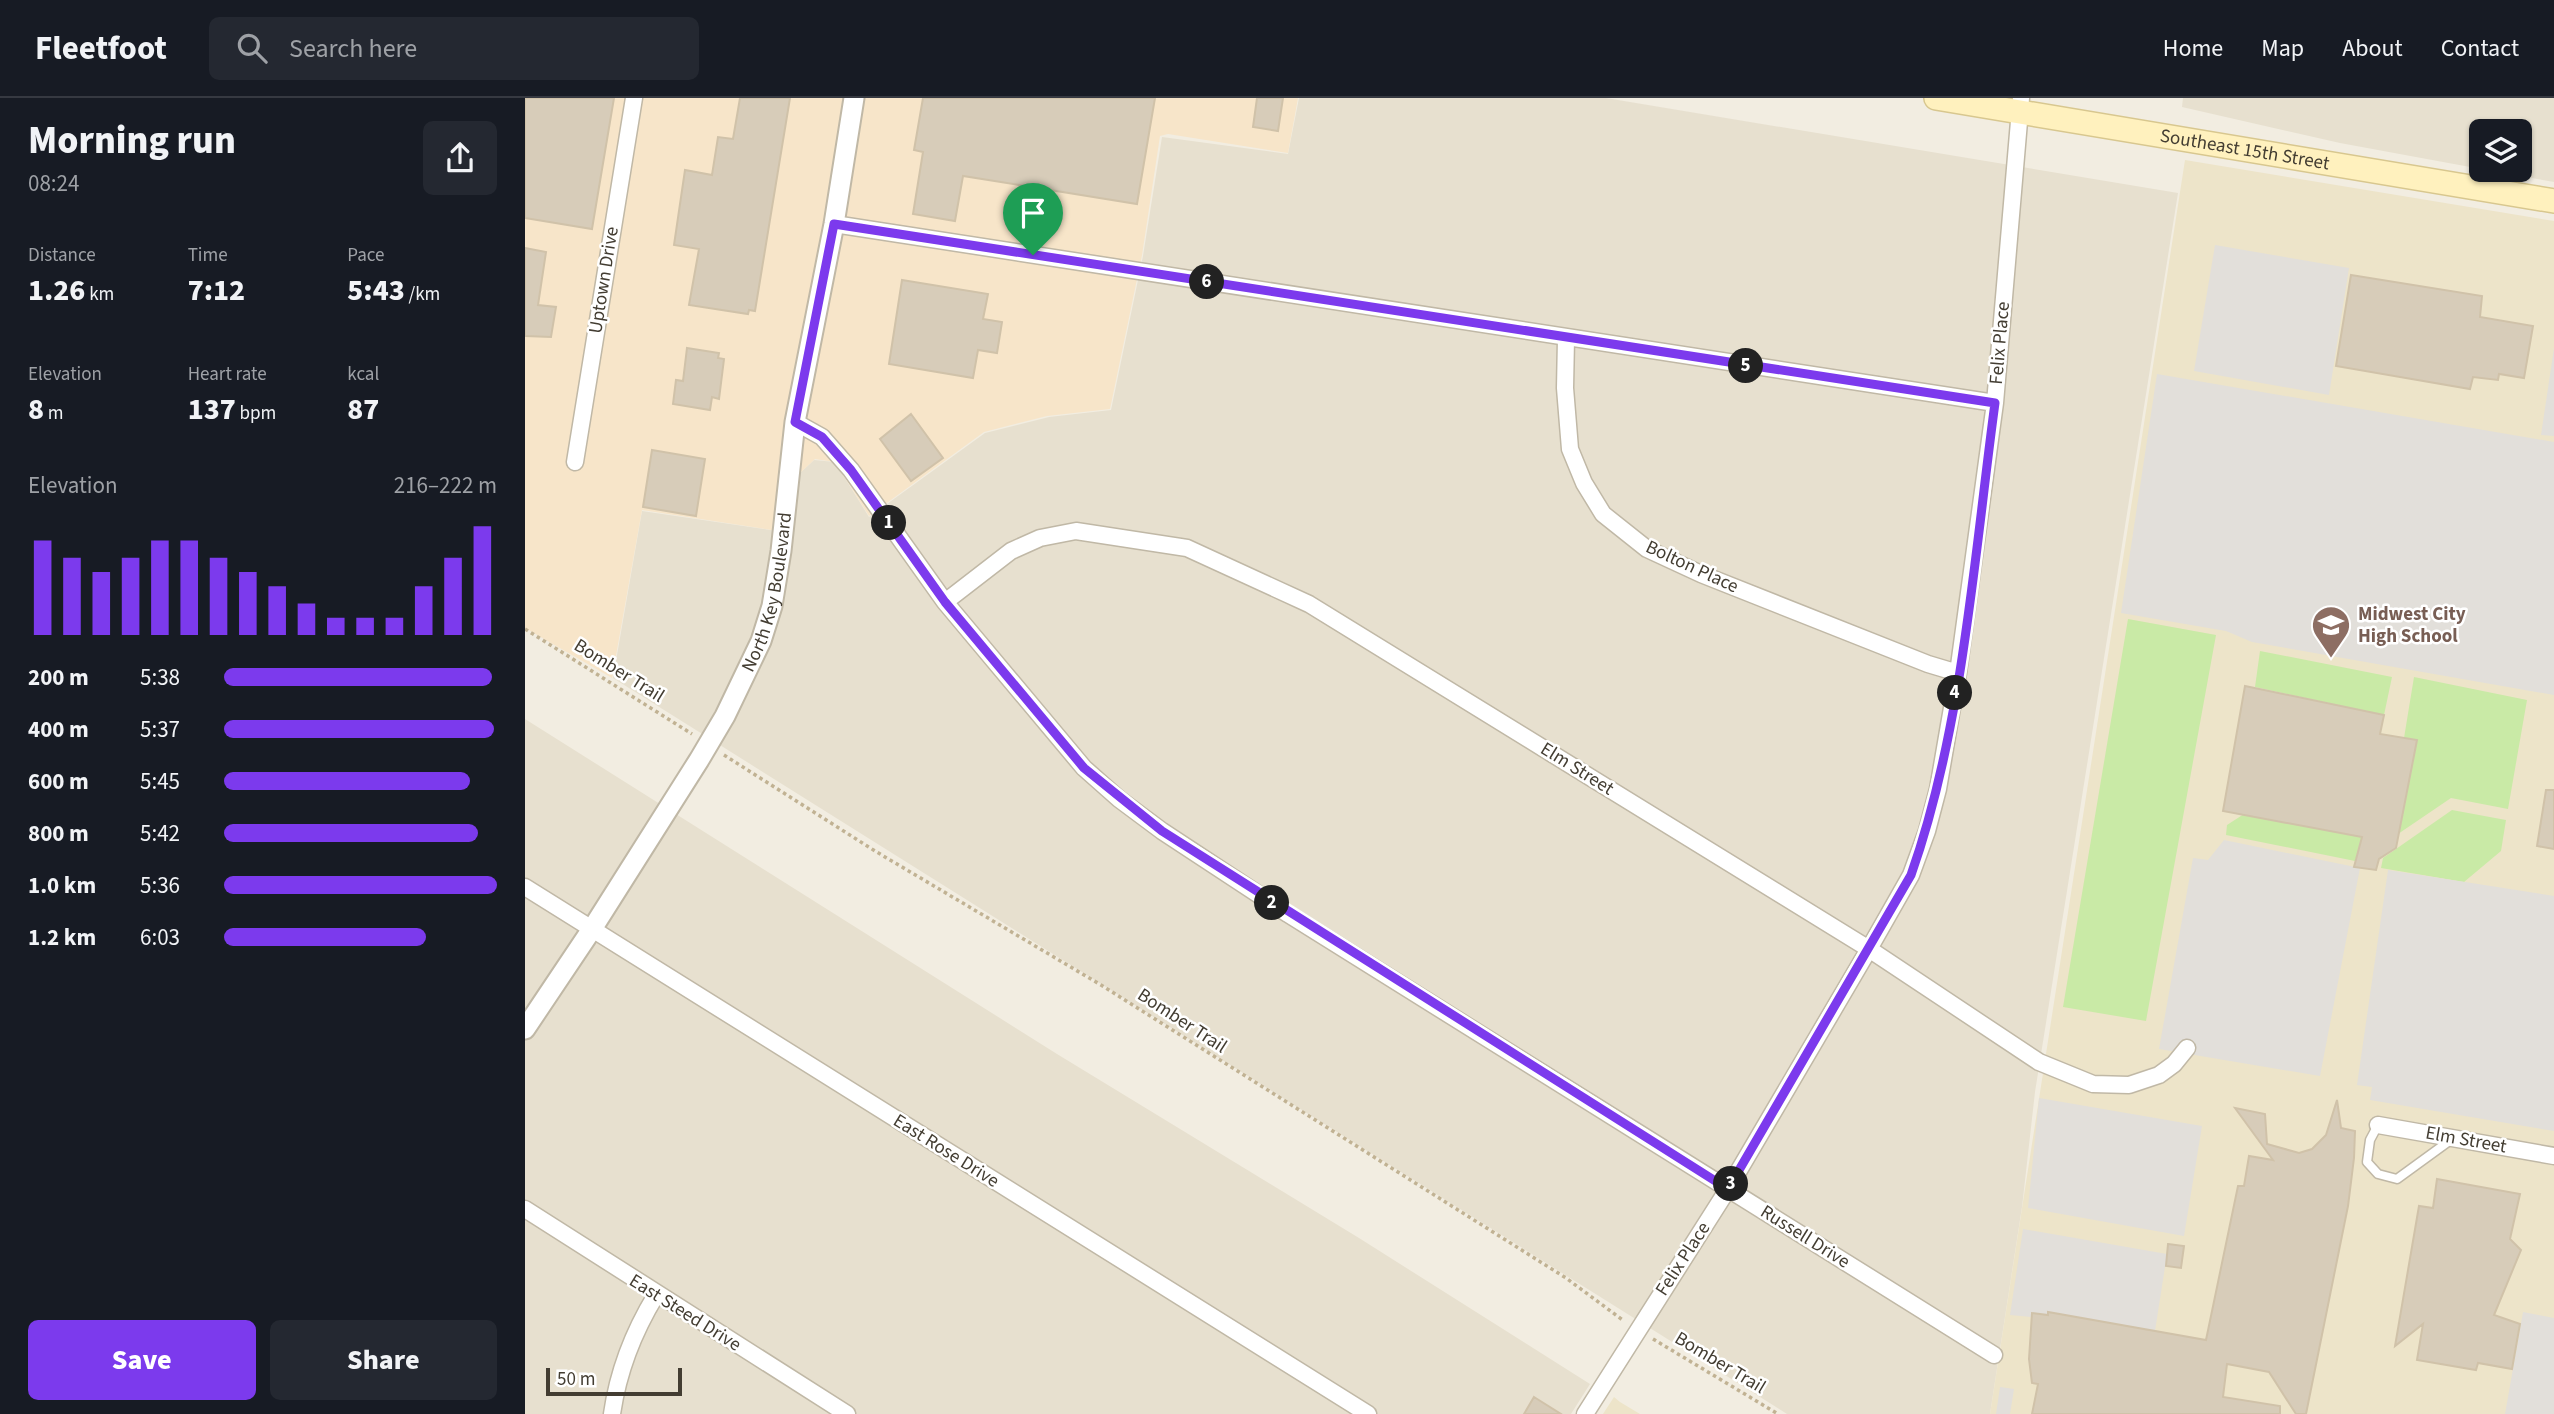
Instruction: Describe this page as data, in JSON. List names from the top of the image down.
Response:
{
  "streets": {
    "main road": ["Southeast 15th Street"],
    "street": [
      "Uptown Drive",
      "Felix Place",
      "Bolton Place",
      "North Key Boulevard",
      "Elm Street",
      "East Rose Drive",
      "Russell Drive",
      "East Steed Drive"
    ],
    "path": ["Bomber Trail"]
  },
  "crossings": [
    ["Southeast 15th Street", "Felix Place"],
    ["Felix Place", "Bolton Place"],
    ["Felix Place", "Elm Street"],
    ["Felix Place", "Russell Drive"],
    ["North Key Boulevard", "East Rose Drive"],
    ["North Key Boulevard", "Russell Drive"],
    ["Elm Street", "Russell Drive"]
  ],
  "places": {
    "school or university": ["Midwest City High School"]
  },
  "scale_bar": "50 m",
  "page": {
    "header": "Fleetfoot",
    "search": "Search here",
    "nav": [
      "Home",
      "Map",
      "About",
      "Contact"
    ],
    "heading": ["Morning run", "08:24"],
    "stats": [
      ["Distance", "1.26 km"],
      ["Time", "7:12"],
      ["Pace", "5:43 /km"],
      ["Elevation", "8 m"],
      ["Heart rate", "137 bpm"],
      ["kcal", "87"]
    ],
    "pins": [
      "6",
      "5",
      "1",
      "4",
      "2",
      "3"
    ],
    "chart": ["Elevation", "216–222 m"],
    "list": [
      {
        "name": "200 m",
        "note": "5:38"
      },
      {
        "name": "400 m",
        "note": "5:37"
      },
      {
        "name": "600 m",
        "note": "5:45"
      },
      {
        "name": "800 m",
        "note": "5:42"
      },
      {
        "name": "1.0 km",
        "note": "5:36"
      },
      {
        "name": "1.2 km",
        "note": "6:03"
      }
    ],
    "buttons": ["Save", "Share"],
    "scale": "50 m"
  }
}
